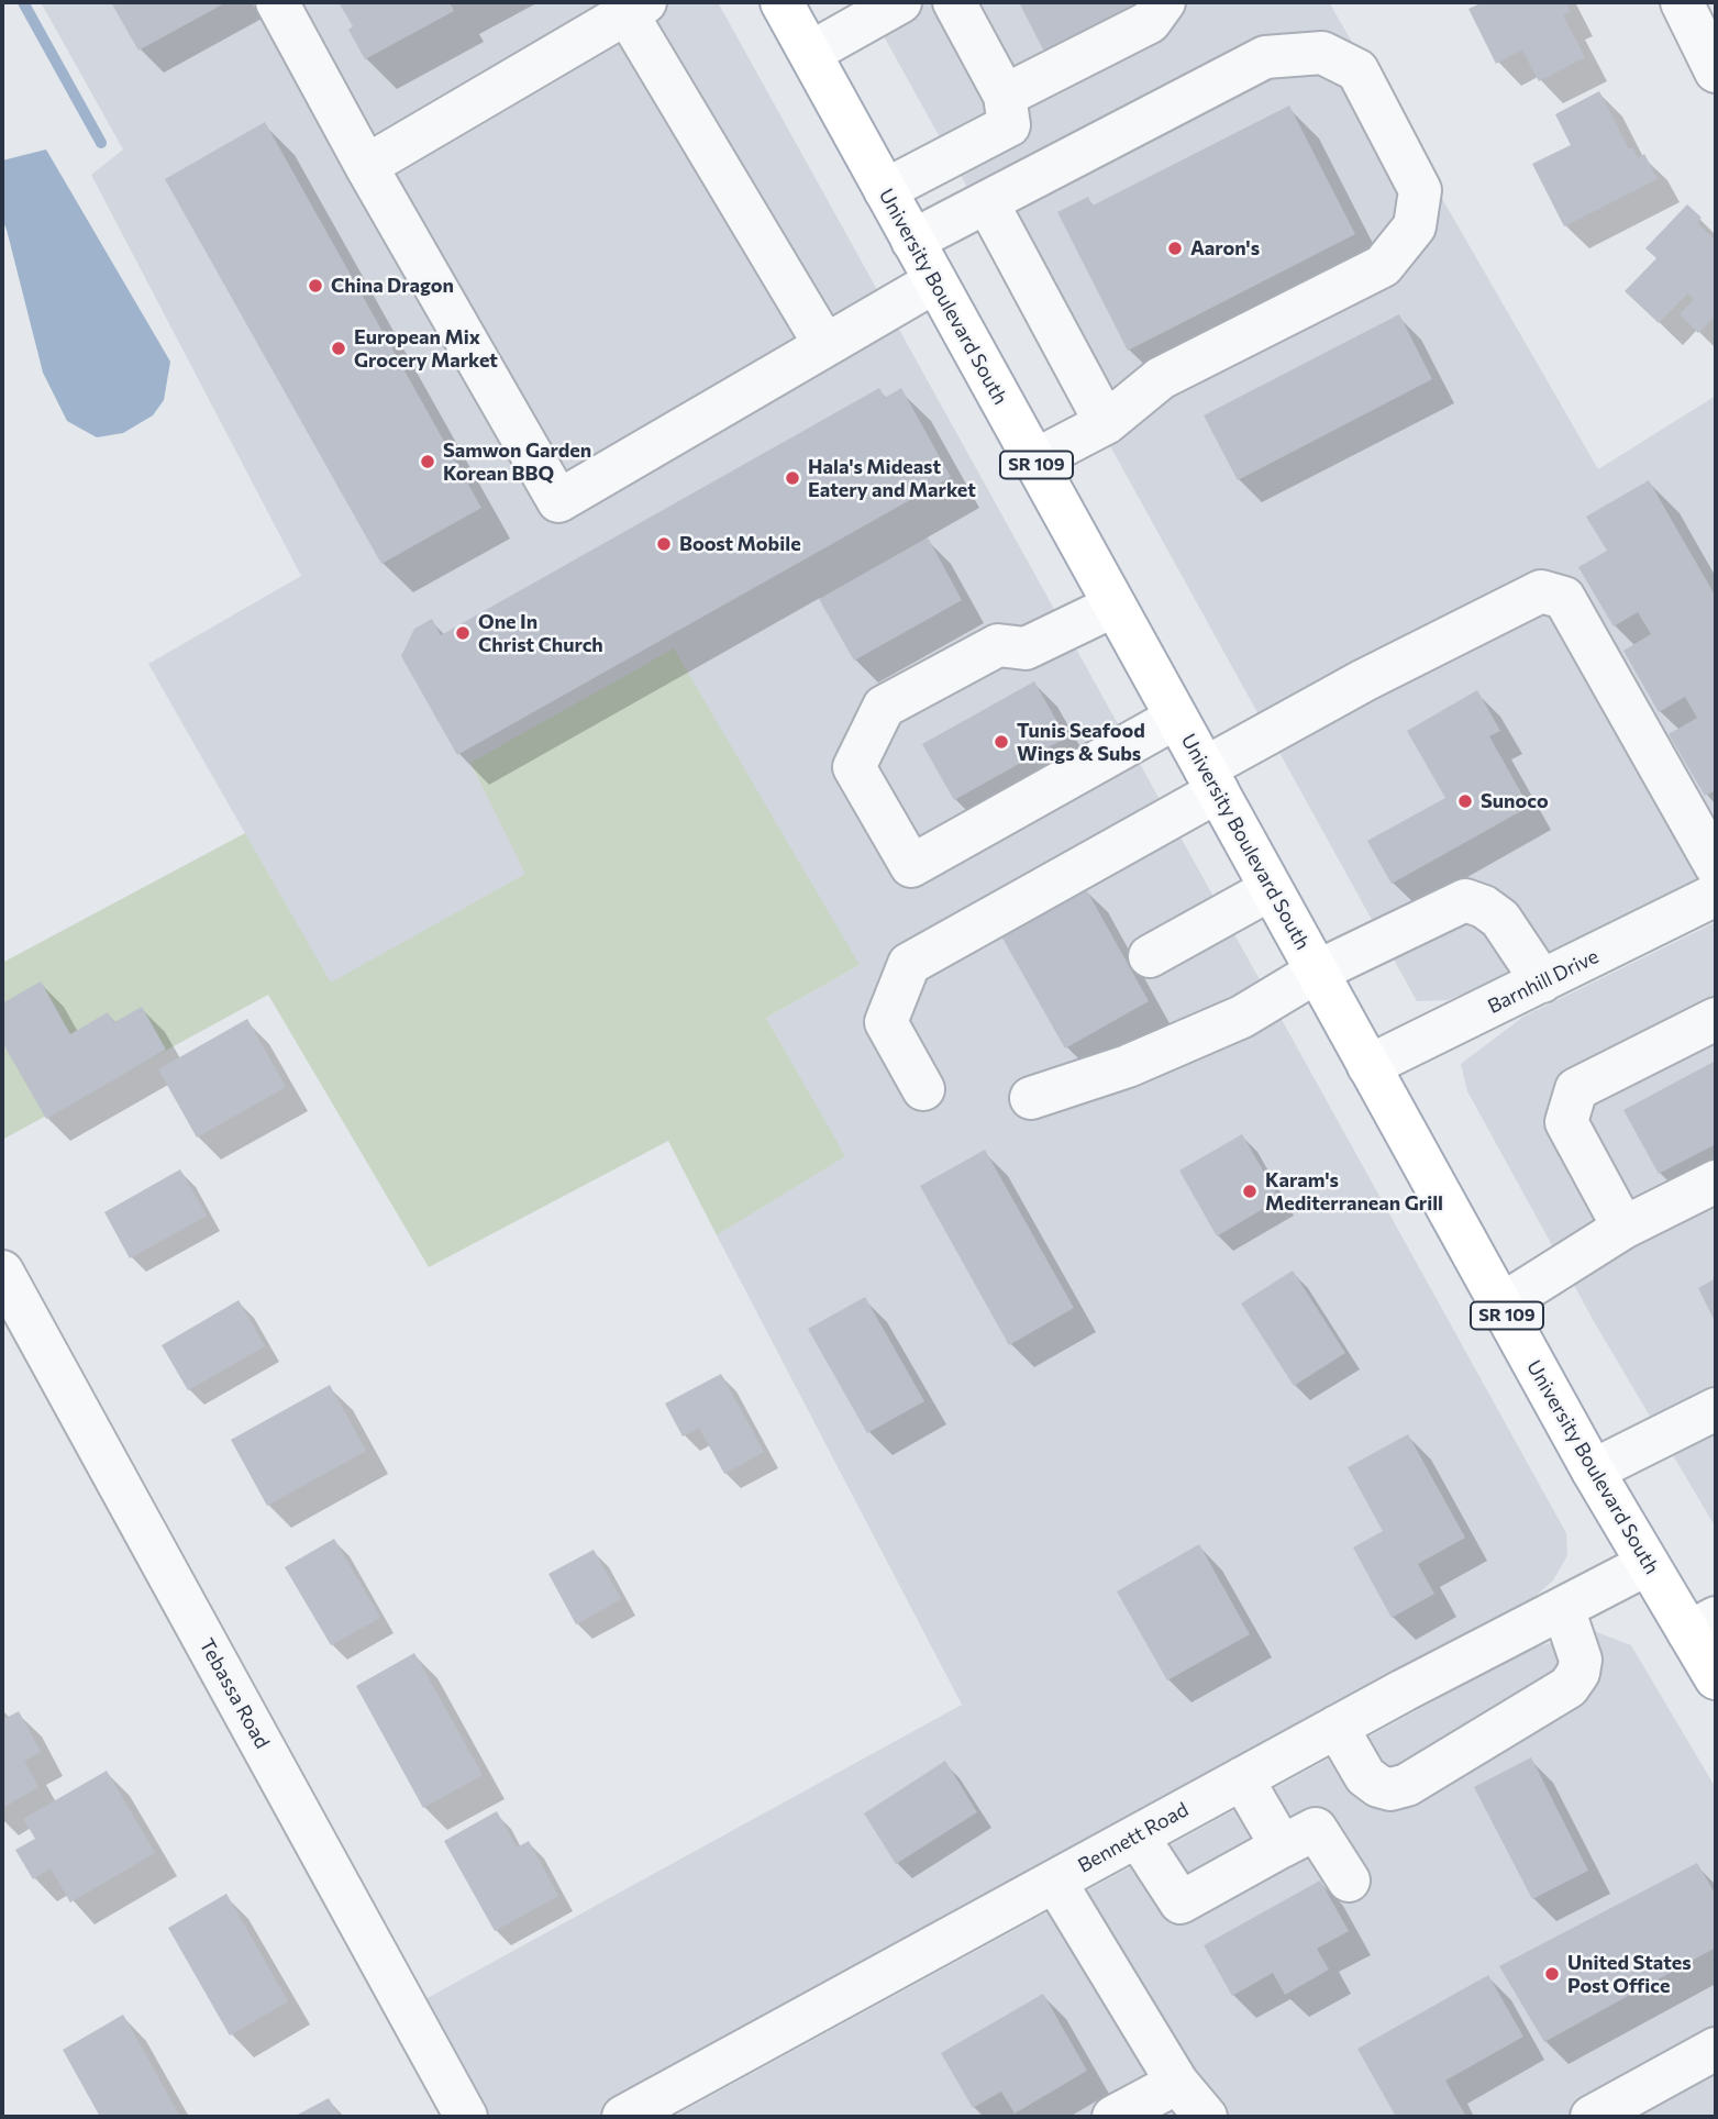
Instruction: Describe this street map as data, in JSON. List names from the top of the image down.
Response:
{
  "streets": {
    "main road": ["University Boulevard South", "SR 109"],
    "street": ["Barnhill Drive", "Tebassa Road", "Bennett Road"]
  },
  "crossings": [
    ["University Boulevard South", "Barnhill Drive"],
    ["University Boulevard South", "Bennett Road"]
  ],
  "places": [
    "Aaron's",
    "China Dragon",
    "European Mix Grocery Market",
    "Samwon Garden Korean BBQ",
    "Hala's Mideast Eatery and Market",
    "Boost Mobile",
    "One In Christ Church",
    "Tunis Seafood Wings & Subs",
    "Sunoco",
    "Karam's Mediterranean Grill",
    "United States Post Office"
  ]
}
